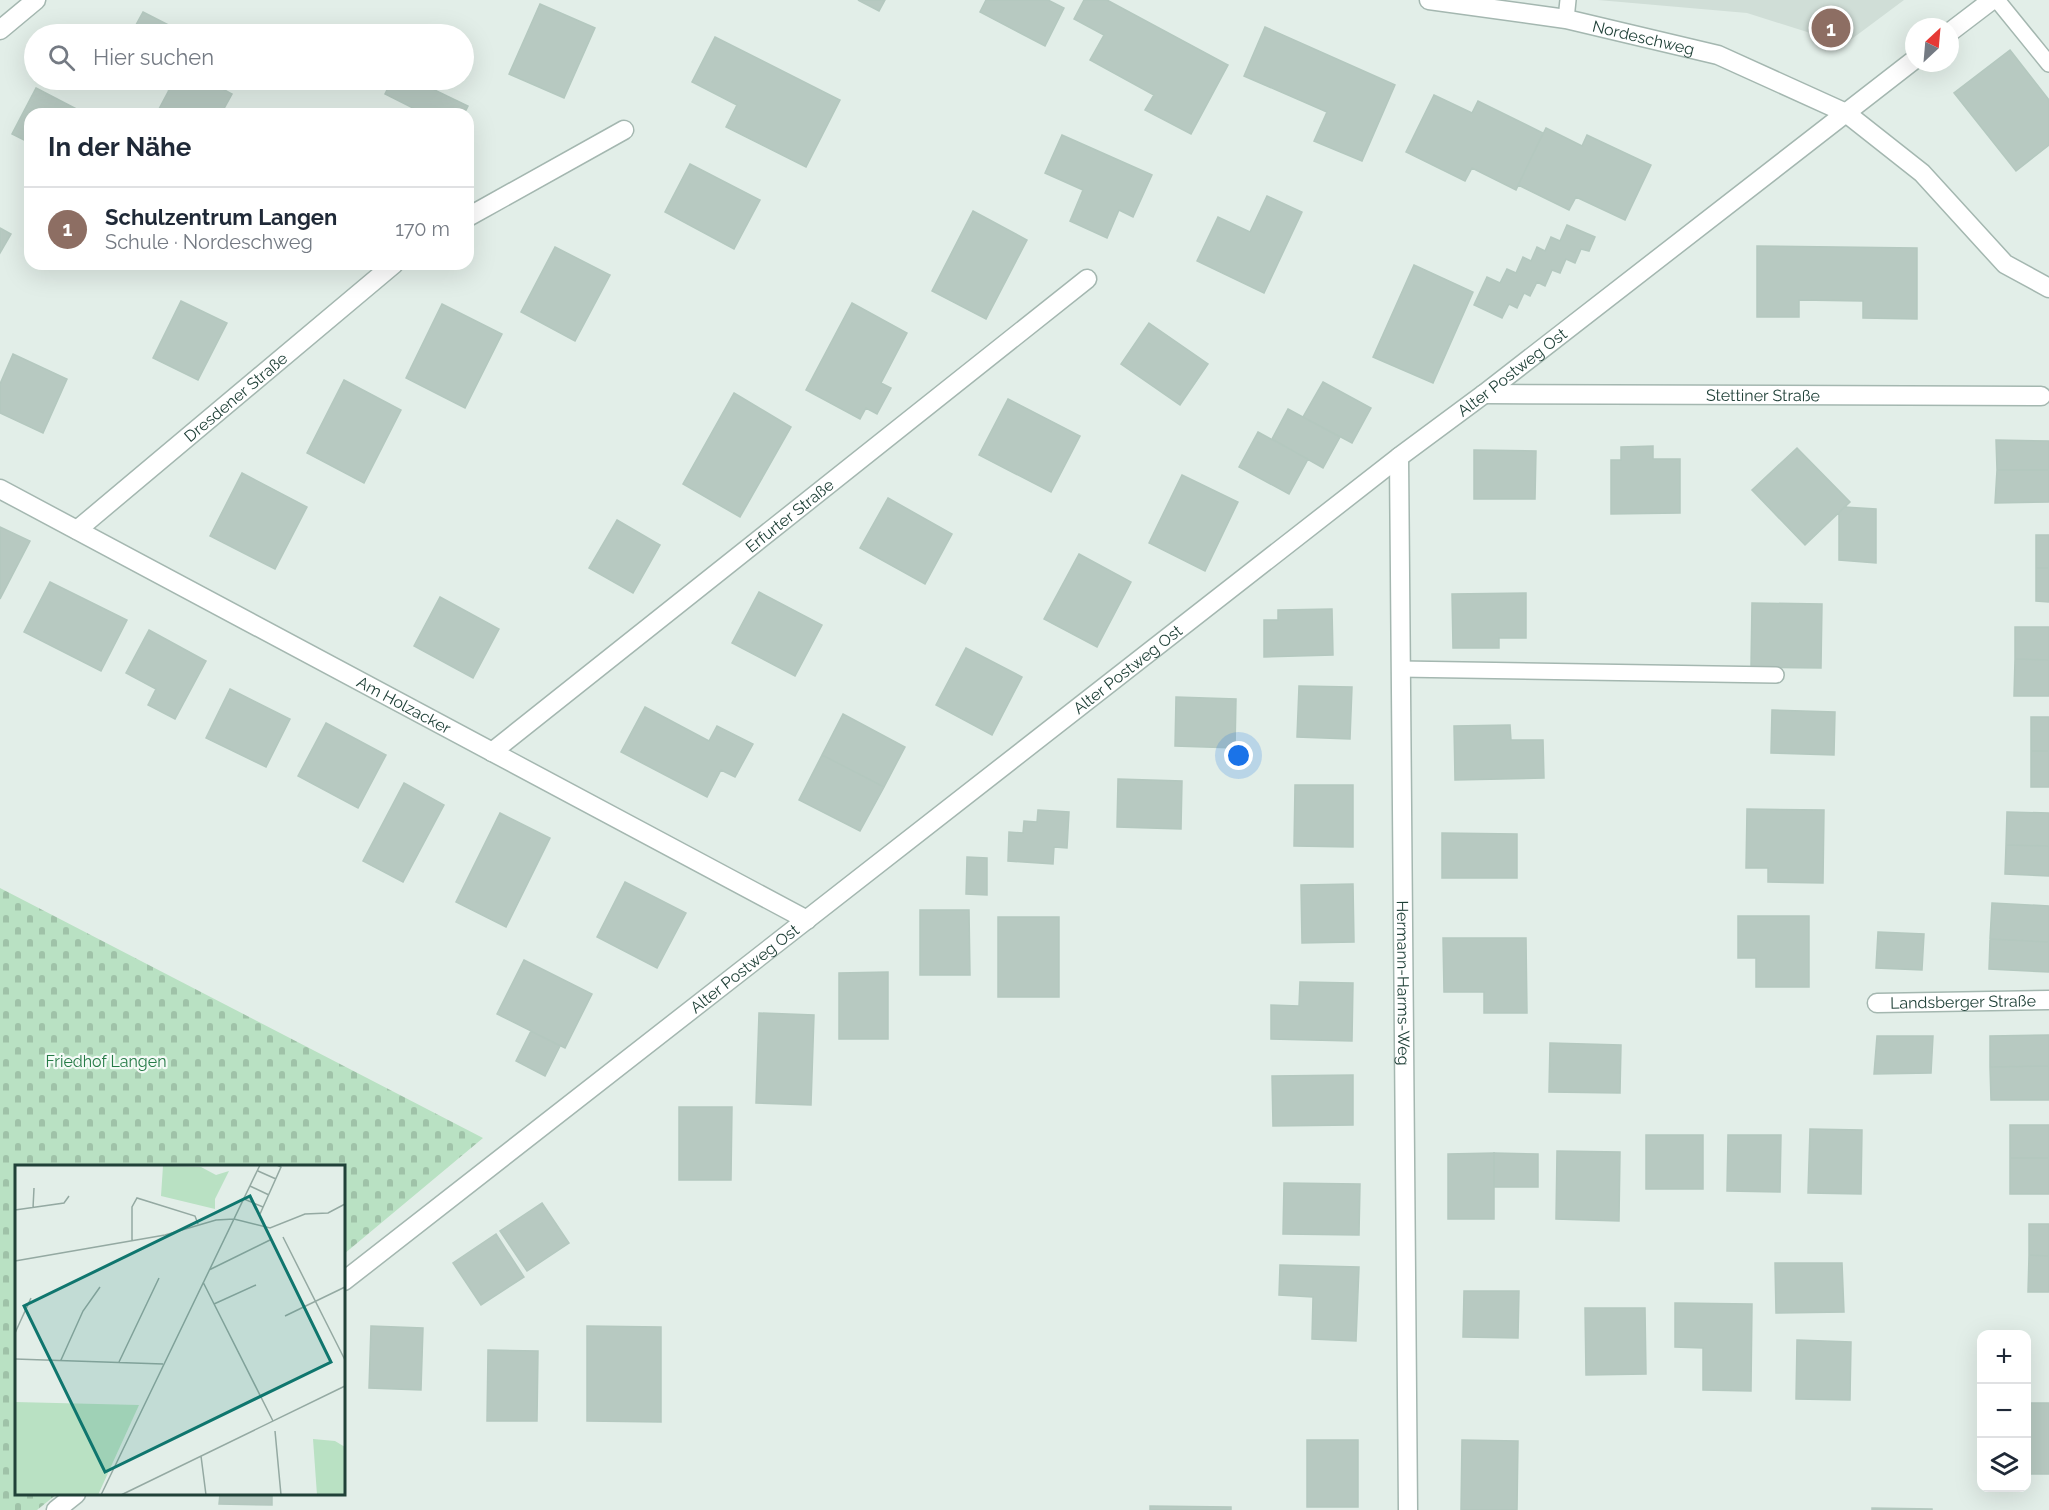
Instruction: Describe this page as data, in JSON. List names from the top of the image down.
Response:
{
  "streets": {
    "street": [
      "Nordeschweg",
      "Alter Postweg Ost",
      "Stettiner Straße",
      "Dresdener Straße",
      "Erfurter Straße",
      "Am Holzacker",
      "Hermann-Harms-Weg",
      "Landsberger Straße"
    ]
  },
  "crossings": [
    ["Nordeschweg", "Alter Postweg Ost"],
    ["Alter Postweg Ost", "Stettiner Straße"],
    ["Alter Postweg Ost", "Am Holzacker"],
    ["Alter Postweg Ost", "Hermann-Harms-Weg"],
    ["Dresdener Straße", "Am Holzacker"],
    ["Erfurter Straße", "Am Holzacker"]
  ],
  "parks": ["Friedhof Langen"],
  "north": "top right",
  "page": {
    "pins": "1",
    "search": "Hier suchen",
    "heading": "In der Nähe",
    "list": [
      {
        "mark": "1",
        "name": "Schulzentrum Langen",
        "note": "Schule · Nordeschweg",
        "value": "170 m"
      }
    ],
    "map_buttons": ["+", "−"]
  }
}
